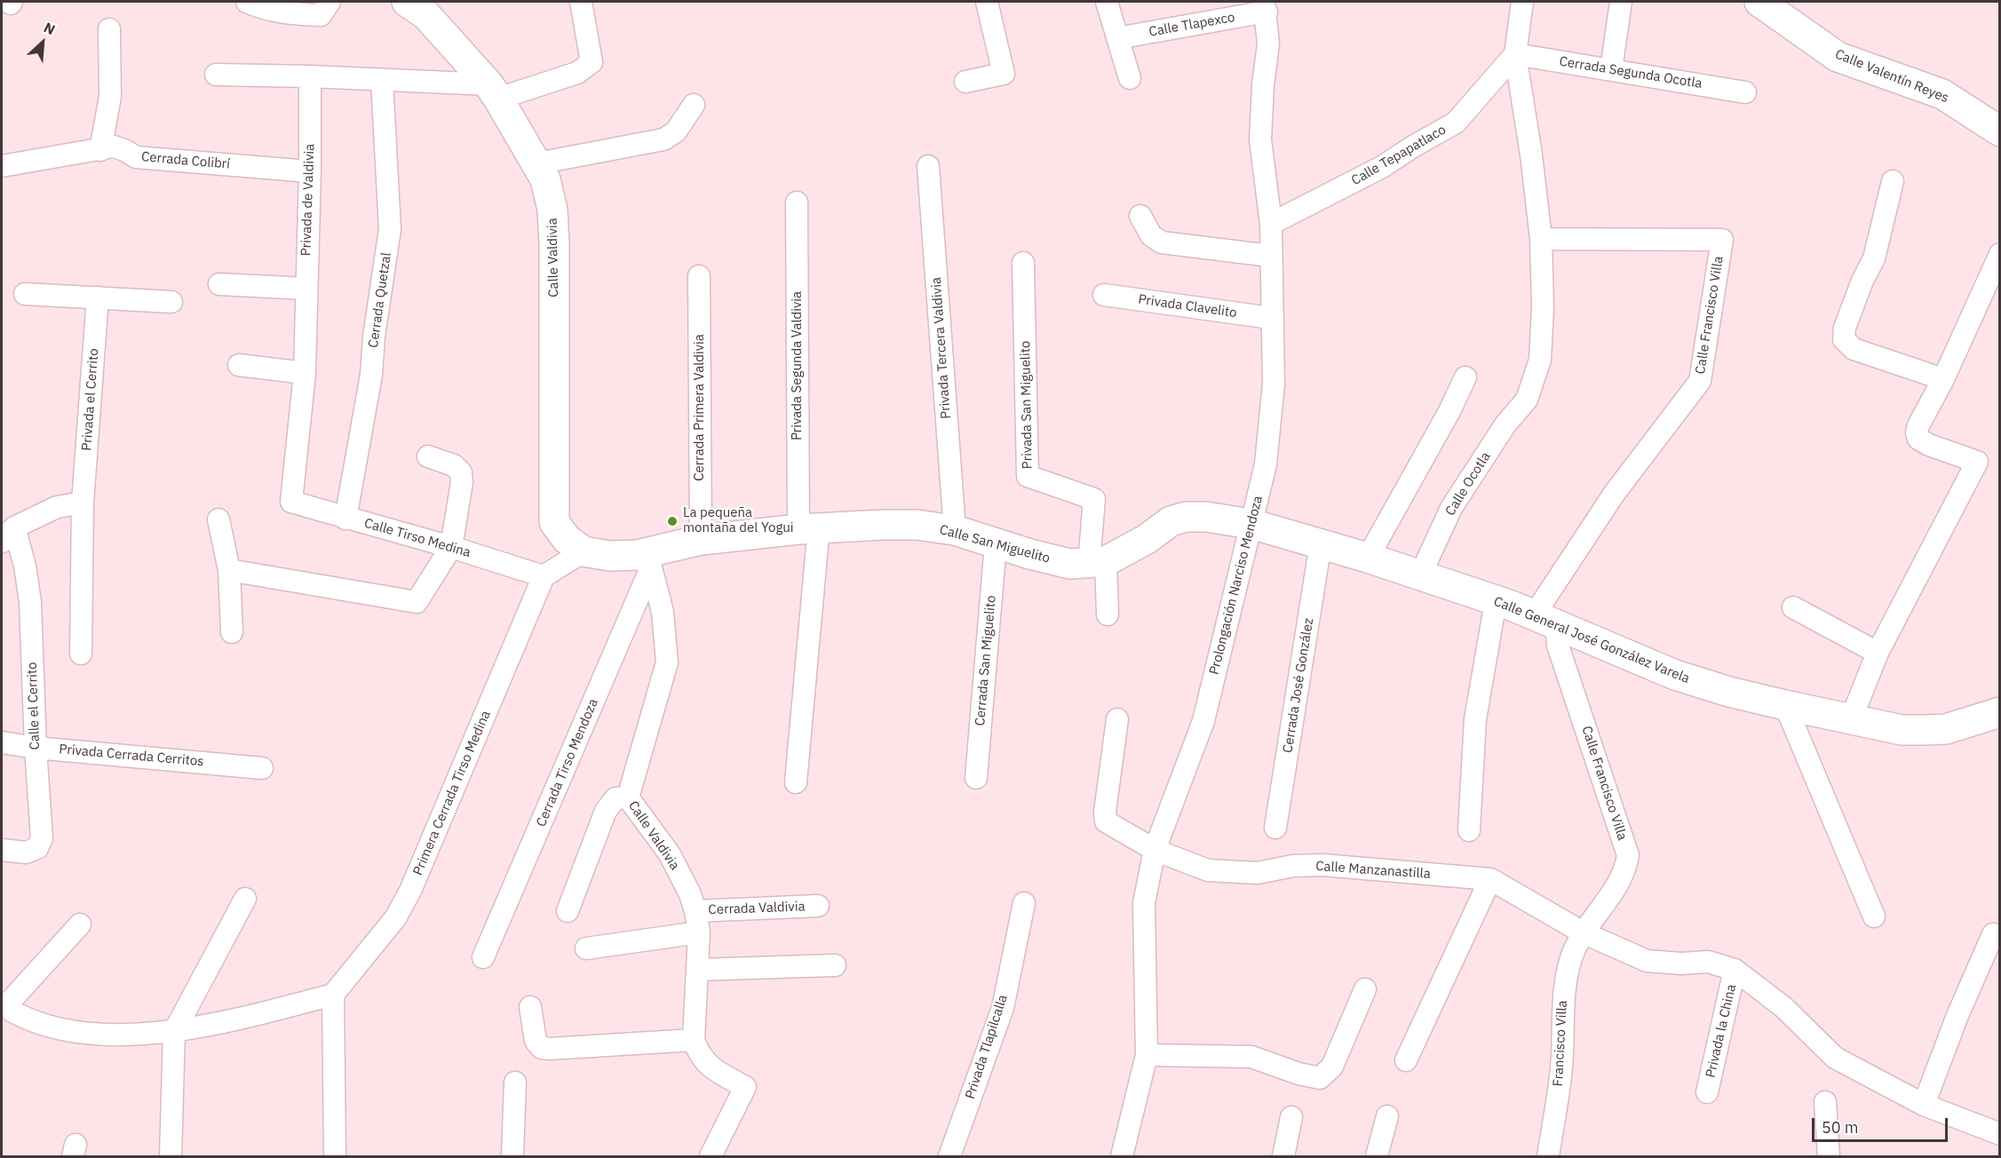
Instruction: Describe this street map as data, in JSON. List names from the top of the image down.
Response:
{
  "streets": {
    "street": [
      "Calle Tlapexco",
      "Cerrada Segunda Ocotla",
      "Calle Valentín Reyes",
      "Calle Tepapatlaco",
      "Cerrada Colibrí",
      "Privada de Valdivia",
      "Calle Valdivia",
      "Cerrada Quetzal",
      "Privada Clavelito",
      "Calle Francisco Villa",
      "Privada Tercera Valdivia",
      "Privada Segunda Valdivia",
      "Privada el Cerrito",
      "Privada San Miguelito",
      "Cerrada Primera Valdivia",
      "Calle Ocotla",
      "Calle Tirso Medina",
      "Calle San Miguelito",
      "Prolongación Narciso Mendoza",
      "Calle General José González Varela",
      "Cerrada San Miguelito",
      "Cerrada José González",
      "Calle el Cerrito",
      "Privada Cerrada Cerritos",
      "Cerrada Tirso Mendoza",
      "Primera Cerrada Tirso Medina",
      "Calle Manzanastilla",
      "Cerrada Valdivia",
      "Privada la China",
      "Francisco Villa",
      "Privada Tlapilcalla"
    ]
  },
  "crossings": [
    ["Calle Tlapexco", "Prolongación Narciso Mendoza"],
    ["Cerrada Segunda Ocotla", "Calle Tepapatlaco"],
    ["Calle Tepapatlaco", "Prolongación Narciso Mendoza"],
    ["Cerrada Colibrí", "Privada de Valdivia"],
    ["Privada de Valdivia", "Calle Tirso Medina"],
    ["Calle Valdivia", "Calle San Miguelito"],
    ["Calle Valdivia", "Cerrada Tirso Mendoza"],
    ["Calle Valdivia", "Cerrada Valdivia"],
    ["Cerrada Quetzal", "Calle Tirso Medina"],
    ["Privada Clavelito", "Prolongación Narciso Mendoza"],
    ["Calle Francisco Villa", "Calle Ocotla"],
    ["Calle Francisco Villa", "Calle General José González Varela"],
    ["Calle Francisco Villa", "Calle Manzanastilla"],
    ["Calle Francisco Villa", "Francisco Villa"],
    ["Privada Tercera Valdivia", "Calle San Miguelito"],
    ["Privada Segunda Valdivia", "Calle San Miguelito"],
    ["Privada San Miguelito", "Calle San Miguelito"],
    ["Cerrada Primera Valdivia", "Calle San Miguelito"],
    ["Calle Ocotla", "Calle General José González Varela"],
    ["Calle Tirso Medina", "Primera Cerrada Tirso Medina"],
    ["Calle San Miguelito", "Cerrada San Miguelito"],
    ["Calle San Miguelito", "Cerrada Tirso Mendoza"],
    ["Prolongación Narciso Mendoza", "Calle General José González Varela"],
    ["Prolongación Narciso Mendoza", "Calle Manzanastilla"],
    ["Calle General José González Varela", "Cerrada José González"],
    ["Calle el Cerrito", "Privada Cerrada Cerritos"],
    ["Calle Manzanastilla", "Privada la China"],
    ["Calle Manzanastilla", "Francisco Villa"]
  ],
  "places": ["La pequeña montaña del Yogui"],
  "scale_bar": "50 m",
  "north": "top right"
}
